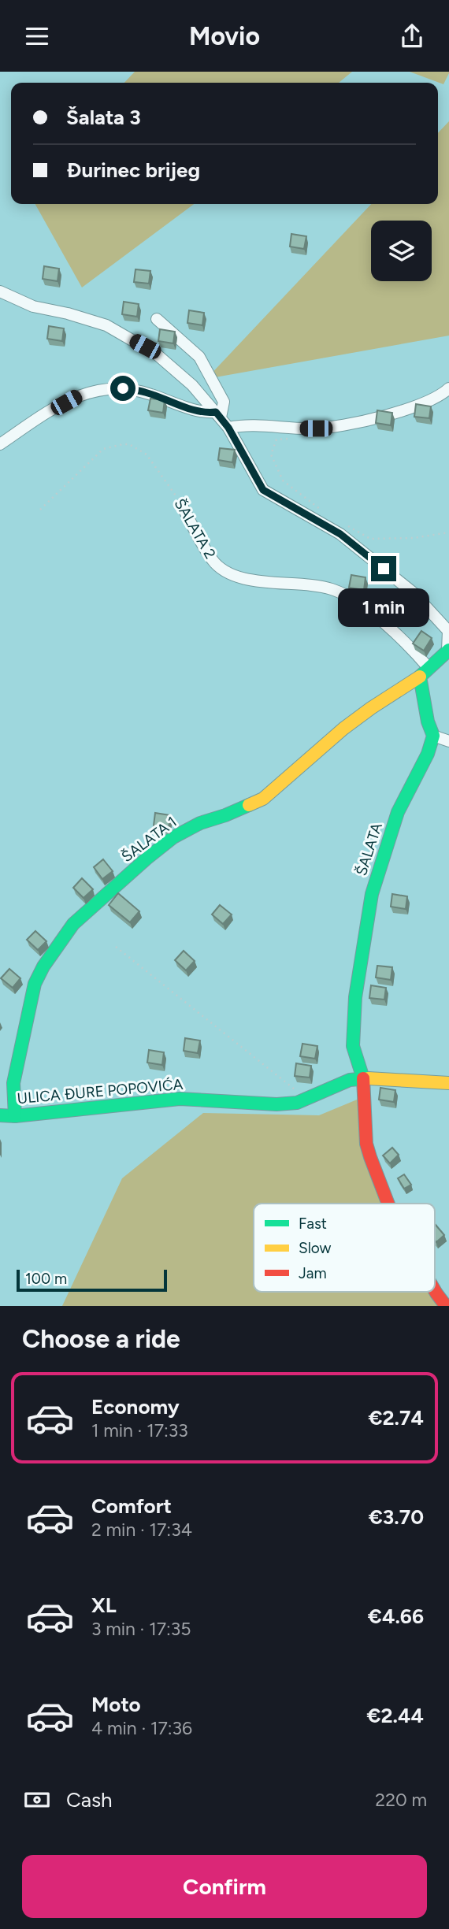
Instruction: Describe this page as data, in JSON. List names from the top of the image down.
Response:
{
  "streets": {
    "street": [
      "ŠALATA 2",
      "ŠALATA 1",
      "ŠALATA",
      "ULICA ĐURE POPOVIĆA"
    ]
  },
  "crossings": [
    ["ŠALATA 2", "ŠALATA 1"],
    ["ŠALATA 1", "ULICA ĐURE POPOVIĆA"],
    ["ŠALATA", "ULICA ĐURE POPOVIĆA"]
  ],
  "legend": ["Fast", "Slow", "Jam"],
  "scale_bar": "100 m",
  "page": {
    "header": "Movio",
    "banner": ["Šalata 3", "Đurinec brijeg"],
    "bubble": "1 min",
    "scale": "100 m",
    "heading": "Choose a ride",
    "list": [
      {
        "name": "Economy",
        "note": "1 min · 17:33",
        "value": "€2.74"
      },
      {
        "name": "Comfort",
        "note": "2 min · 17:34",
        "value": "€3.70"
      },
      {
        "name": "XL",
        "note": "3 min · 17:35",
        "value": "€4.66"
      },
      {
        "name": "Moto",
        "note": "4 min · 17:36",
        "value": "€2.44"
      }
    ],
    "pay": ["Cash", "220 m"],
    "buttons": "Confirm"
  }
}
